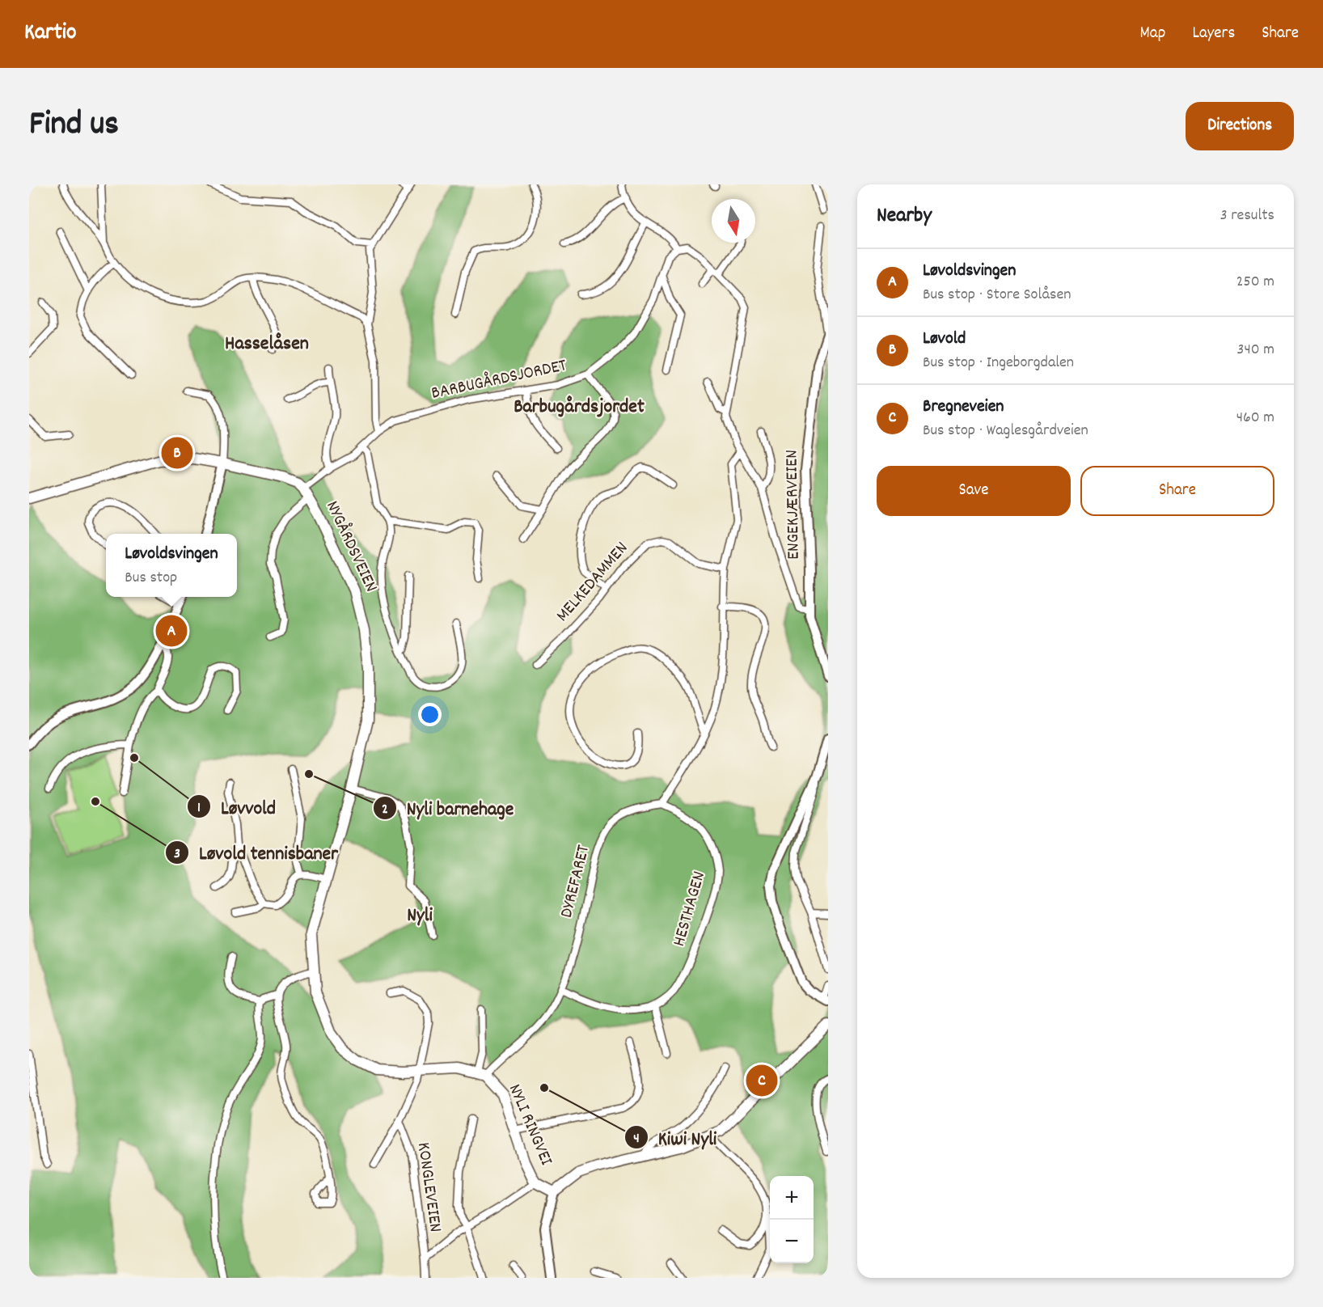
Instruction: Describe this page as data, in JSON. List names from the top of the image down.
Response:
{
  "streets": {
    "main road": ["NYGÅRDSVEIEN", "NYLI RINGVEI"],
    "street": [
      "BARBUGÅRDSJORDET",
      "ENGEKJÆRVEIEN",
      "MELKEDAMMEN",
      "DYREFARET",
      "HESTHAGEN",
      "KONGLEVEIEN"
    ]
  },
  "crossings": [
    ["BARBUGÅRDSJORDET", "NYGÅRDSVEIEN"],
    ["NYGÅRDSVEIEN", "KONGLEVEIEN"],
    ["DYREFARET", "HESTHAGEN"],
    ["DYREFARET", "NYLI RINGVEI"],
    ["NYLI RINGVEI", "KONGLEVEIEN"]
  ],
  "districts": ["Hasselåsen", "Barbugårdsjordet", "Nyli"],
  "places": [
    "Løvvold",
    "Nyli barnehage",
    "Løvold tennisbaner",
    "Kiwi Nyli"
  ],
  "north": "bottom",
  "page": {
    "header": "Kartio",
    "nav": ["Map", "Layers", "Share"],
    "title": "Find us",
    "buttons": [
      "Directions",
      ["Save", "Share"]
    ],
    "heading": ["Nearby", "3 results"],
    "list": [
      {
        "mark": "A",
        "name": "Løvoldsvingen",
        "note": "Bus stop · Store Solåsen",
        "value": "250 m"
      },
      {
        "mark": "B",
        "name": "Løvold",
        "note": "Bus stop · Ingeborgdalen",
        "value": "340 m"
      },
      {
        "mark": "C",
        "name": "Bregneveien",
        "note": "Bus stop · Waglesgårdveien",
        "value": "460 m"
      }
    ],
    "pins": ["B", "A", "C"],
    "popup": ["Løvoldsvingen", "Bus stop"],
    "map_buttons": ["+", "−"]
  }
}
